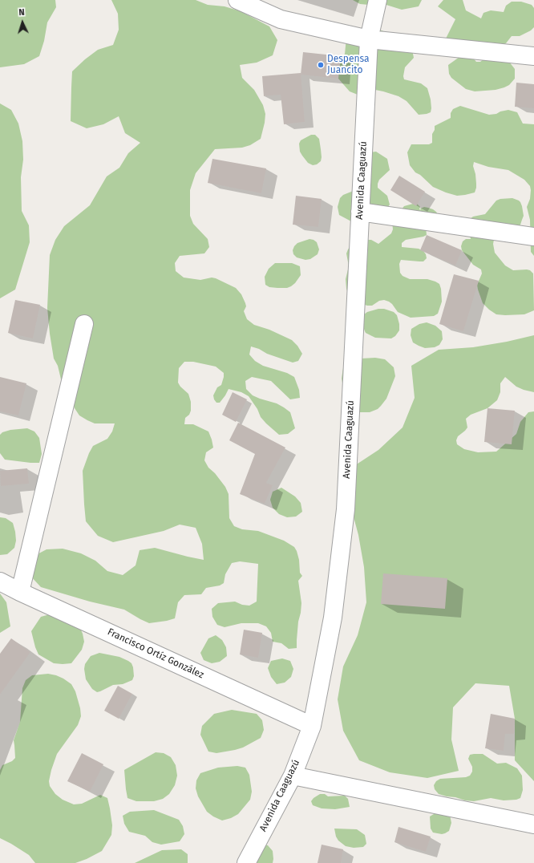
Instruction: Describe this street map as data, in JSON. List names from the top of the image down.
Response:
{
  "streets": {
    "street": ["Avenida Caaguazú", "Francisco Ortíz González"]
  },
  "crossings": [
    ["Avenida Caaguazú", "Francisco Ortíz González"]
  ],
  "places": ["Despensa Juancito"],
  "north": "top"
}
